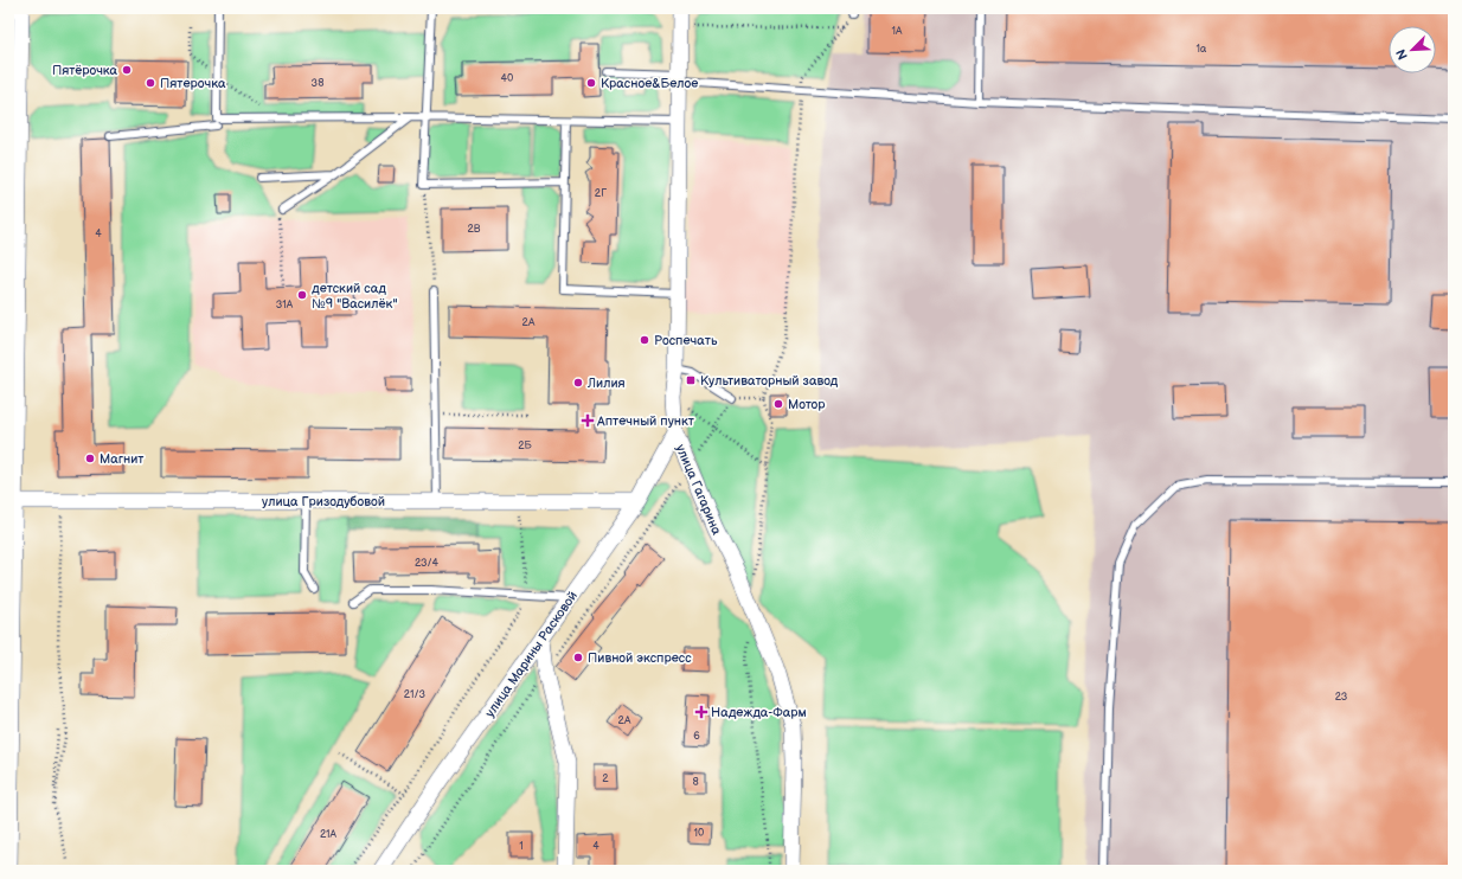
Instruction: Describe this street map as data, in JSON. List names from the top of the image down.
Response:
{
  "streets": {
    "street": ["улица Гагарина", "улица Гризодубовой", "улица Марины Расковой"]
  },
  "crossings": [
    ["улица Гагарина", "улица Марины Расковой"],
    ["улица Гризодубовой", "улица Марины Расковой"]
  ],
  "places": {
    "other": [
      "Пятёрочка",
      "Пятерочка",
      "Красное&Белое",
      "детский сад №9 \"Василёк\"",
      "Роспечать",
      "Лилия",
      "Мотор",
      "Магнит",
      "Пивной экспресс"
    ],
    "transit": ["Культиваторный завод"],
    "health": ["Аптечный пункт", "Надежда-Фарм"]
  },
  "house_numbers": [
    "1А",
    "1а",
    "40",
    "38",
    "2Г",
    "2В",
    "4",
    "31А",
    "2А",
    "2Б",
    "23/4",
    "21/3",
    "23",
    "2А",
    "6",
    "2",
    "8",
    "10",
    "21А",
    "1",
    "4"
  ],
  "north": "bottom left"
}
